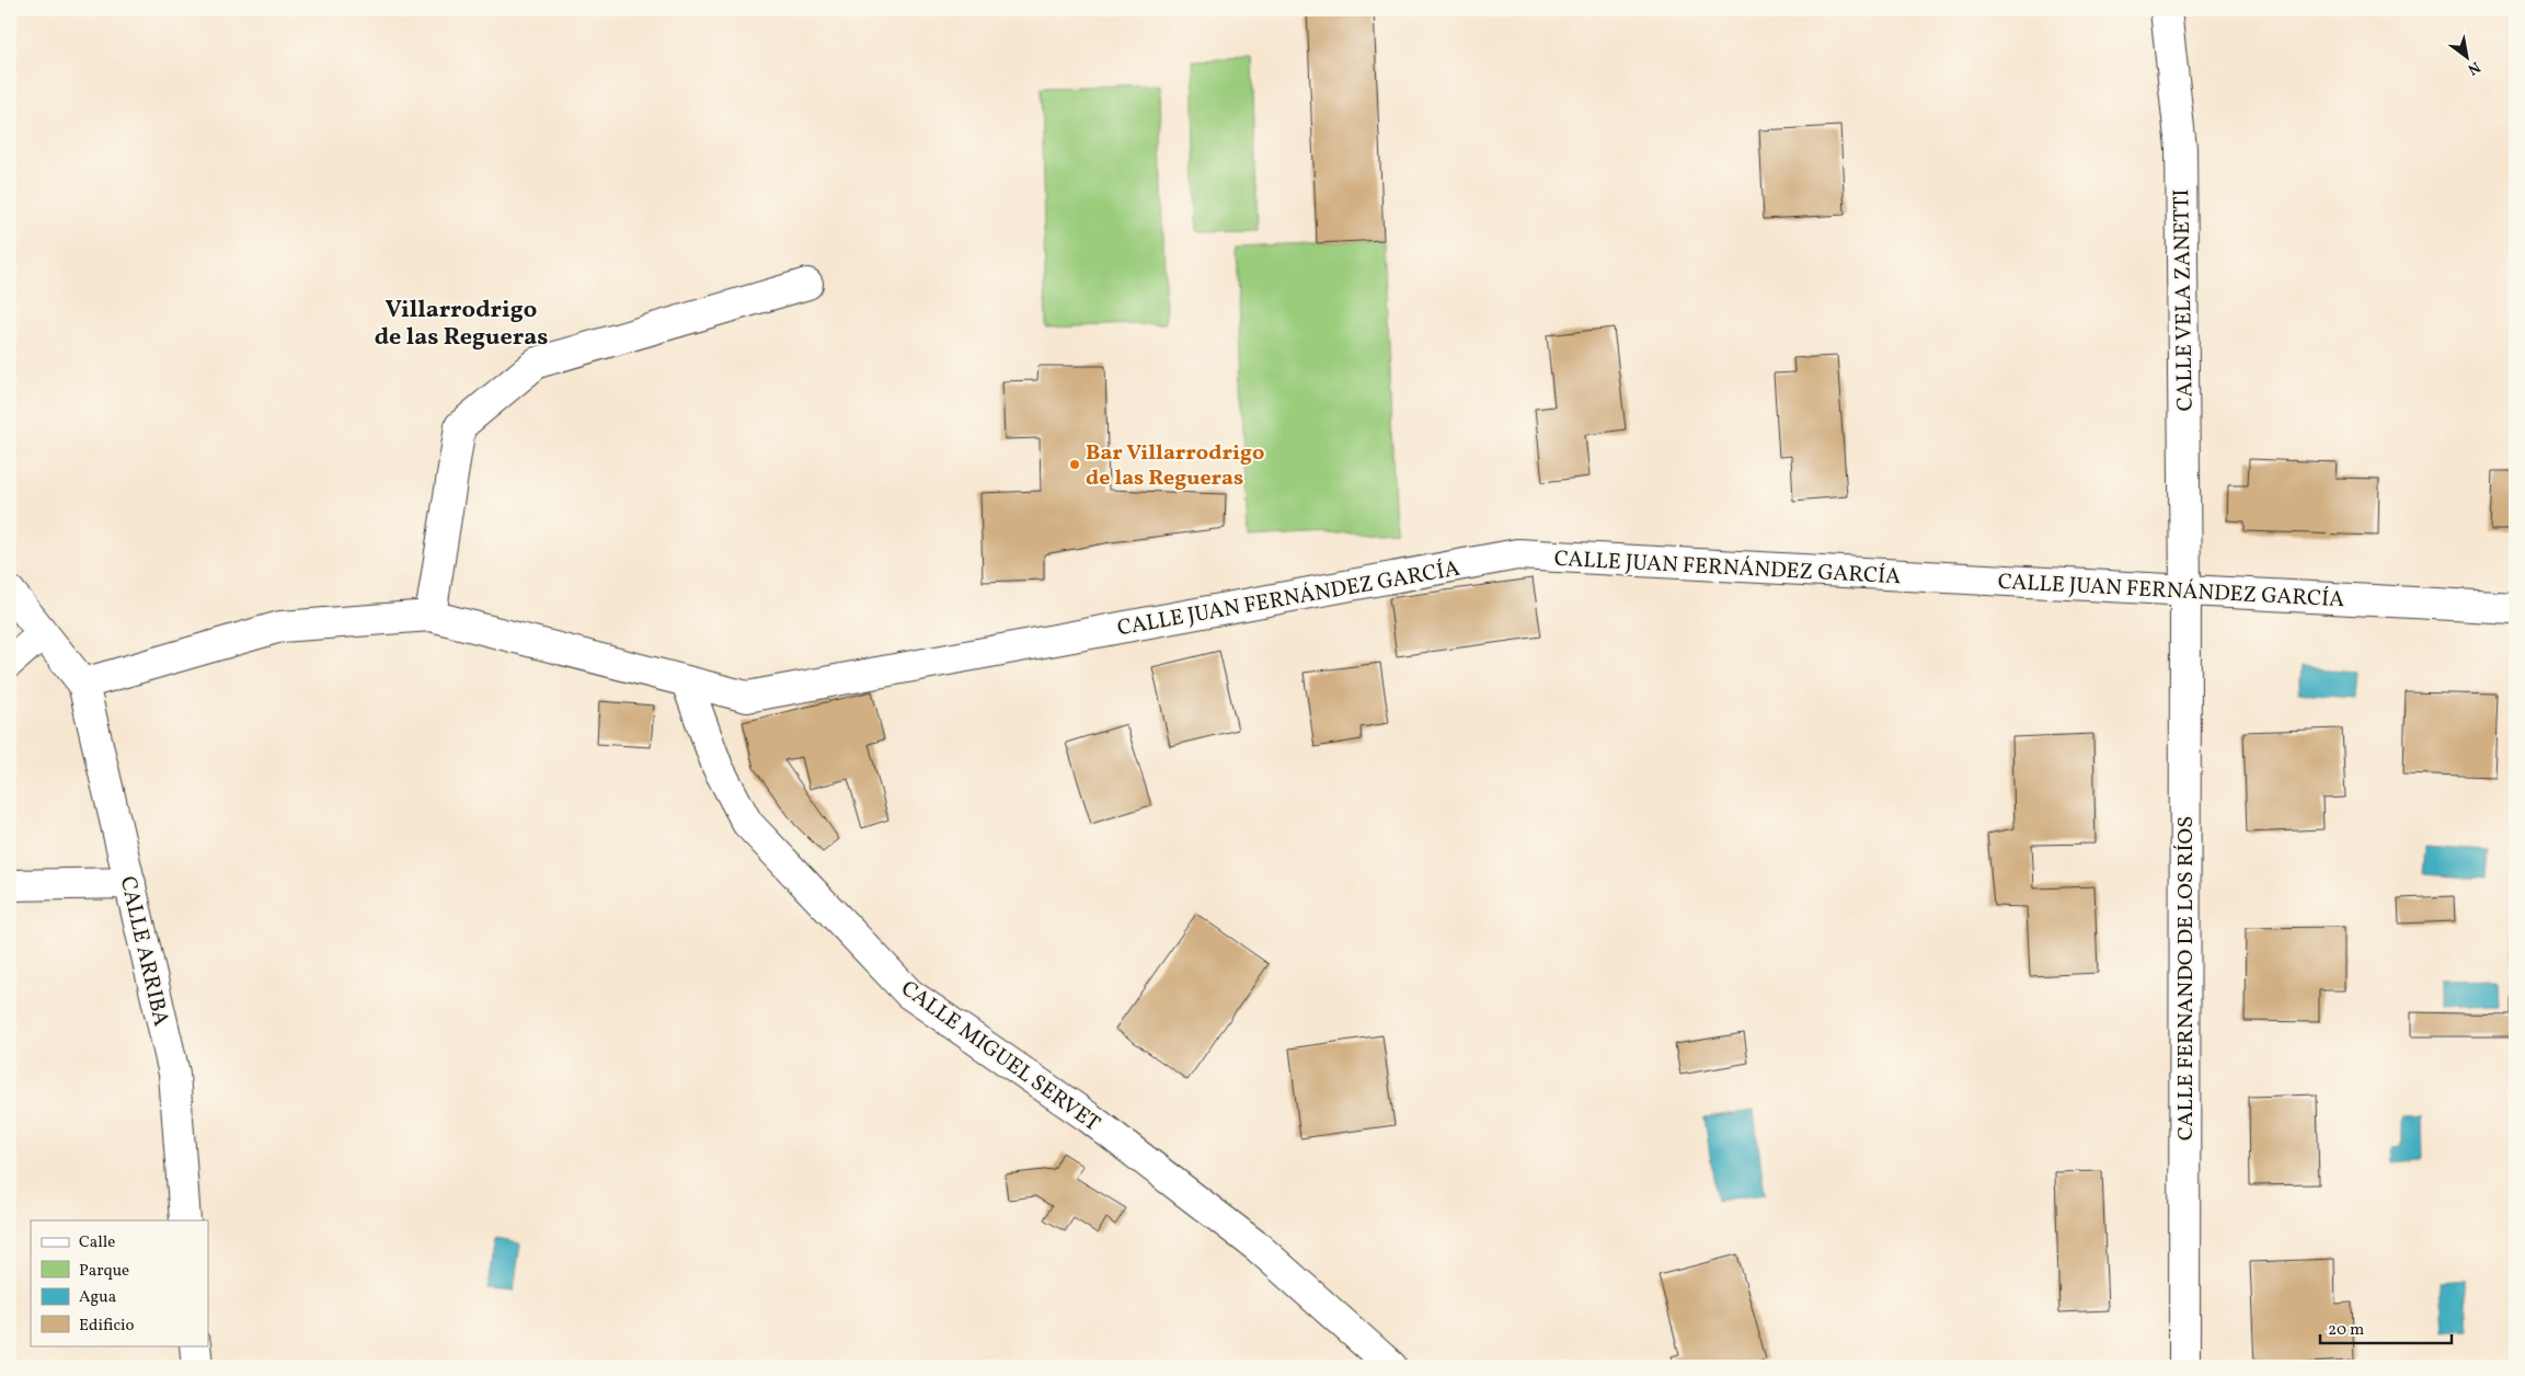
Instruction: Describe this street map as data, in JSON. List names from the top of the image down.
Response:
{
  "streets": {
    "street": [
      "CALLE VELA ZANETTI",
      "CALLE JUAN FERNÁNDEZ GARCÍA",
      "CALLE ARRIBA",
      "CALLE FERNANDO DE LOS RÍOS",
      "CALLE MIGUEL SERVET"
    ]
  },
  "crossings": [
    ["CALLE VELA ZANETTI", "CALLE JUAN FERNÁNDEZ GARCÍA"],
    ["CALLE VELA ZANETTI", "CALLE FERNANDO DE LOS RÍOS"],
    ["CALLE JUAN FERNÁNDEZ GARCÍA", "CALLE ARRIBA"],
    ["CALLE JUAN FERNÁNDEZ GARCÍA", "CALLE FERNANDO DE LOS RÍOS"],
    ["CALLE JUAN FERNÁNDEZ GARCÍA", "CALLE MIGUEL SERVET"]
  ],
  "districts": ["Villarrodrigo de las Regueras"],
  "places": ["Bar Villarrodrigo de las Regueras"],
  "legend": [
    "Calle",
    "Parque",
    "Agua",
    "Edificio"
  ],
  "scale_bar": "20 m",
  "north": "bottom right"
}
